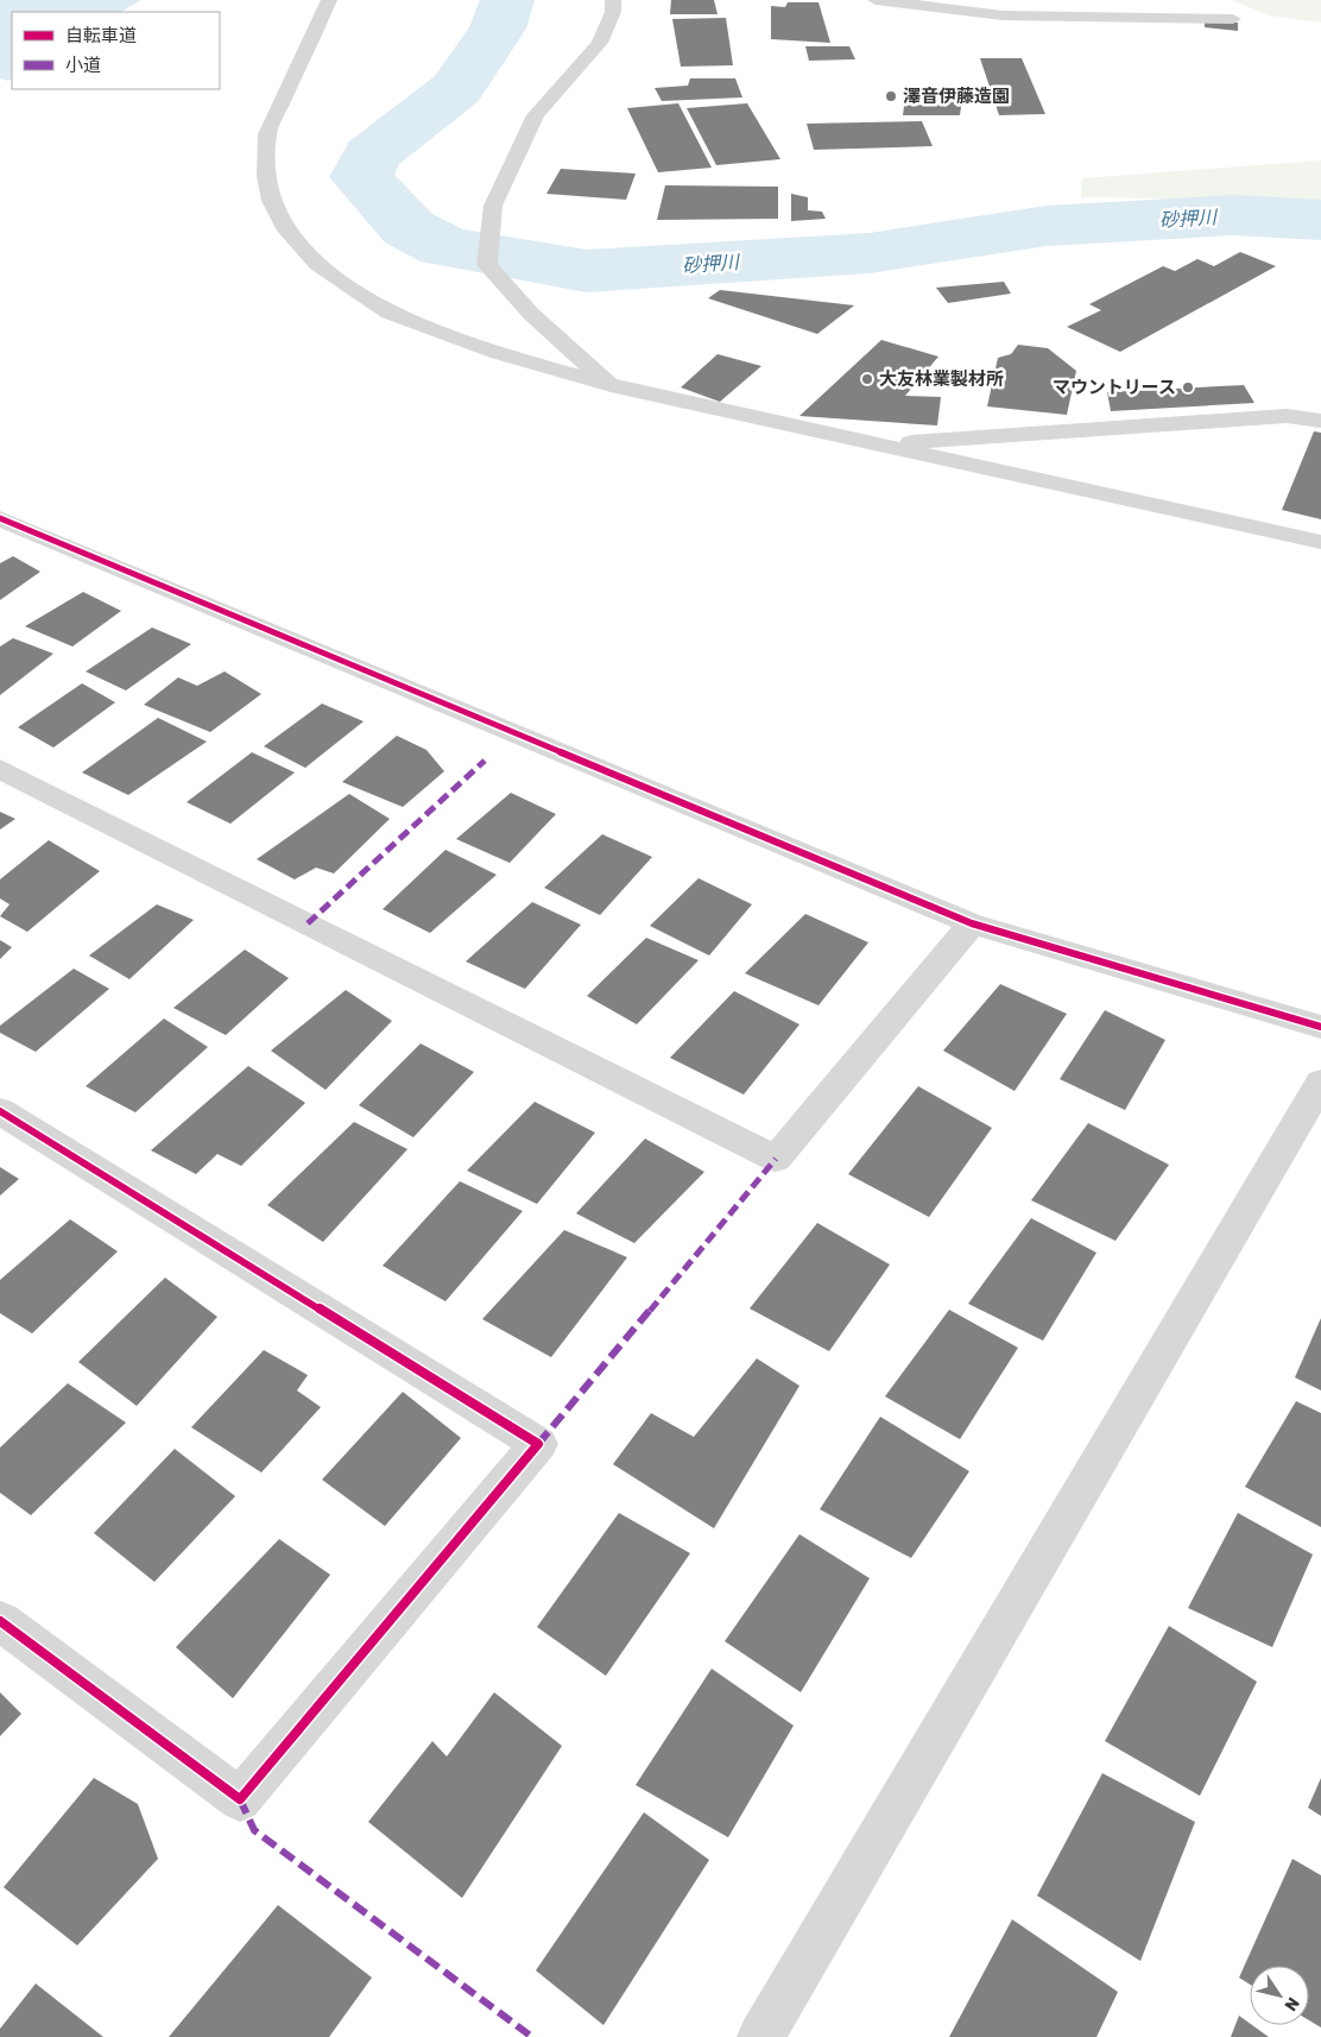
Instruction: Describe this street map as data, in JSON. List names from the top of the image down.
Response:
{
  "water": ["砂押川"],
  "places": ["澤音伊藤造園", "大友林業製材所", "マウントリース"],
  "legend": ["自転車道", "小道"],
  "north": "bottom right"
}
